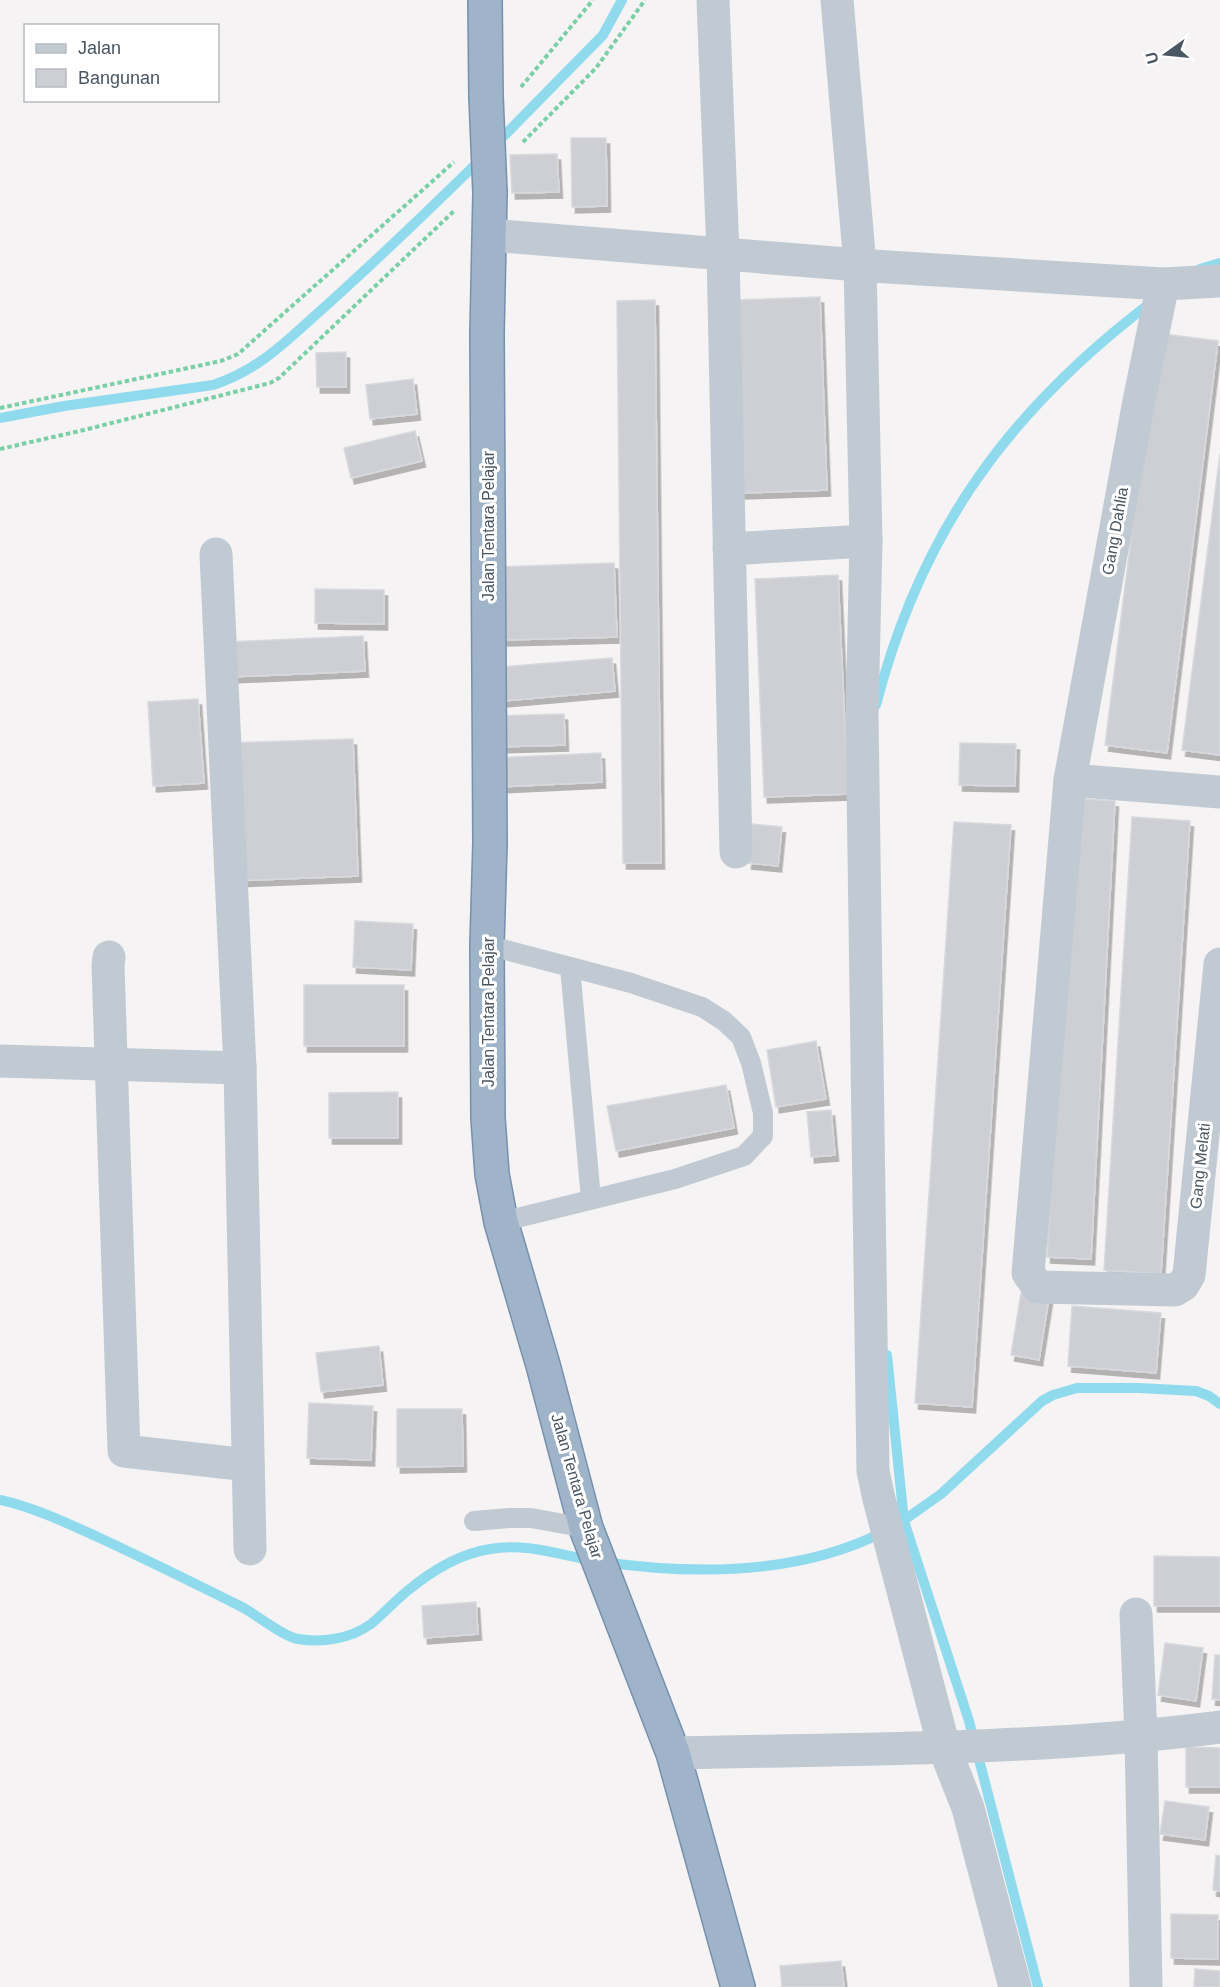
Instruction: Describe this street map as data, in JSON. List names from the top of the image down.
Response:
{
  "streets": {
    "highway": ["Jalan Tentara Pelajar"],
    "street": ["Gang Dahlia", "Gang Melati"]
  },
  "crossings": [
    ["Gang Dahlia", "Gang Melati"]
  ],
  "legend": ["Jalan", "Bangunan"],
  "north": "left"
}
